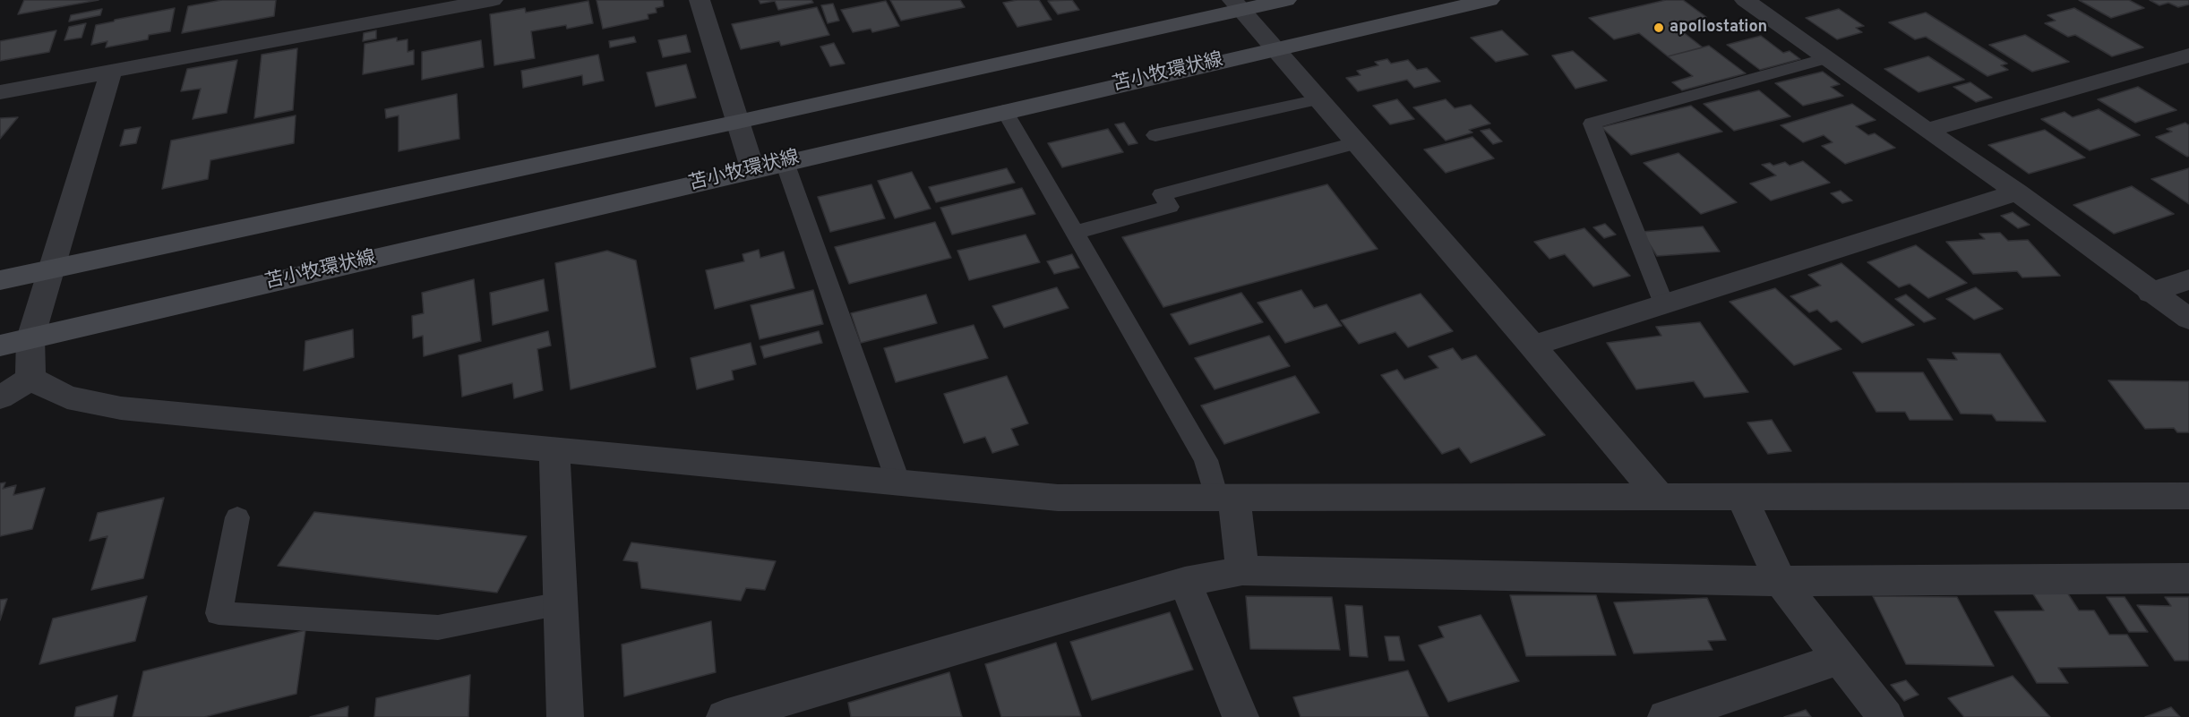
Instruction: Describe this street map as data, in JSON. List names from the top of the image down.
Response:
{
  "streets": {
    "main road": ["苫小牧環状線"]
  },
  "places": ["apollostation"]
}
